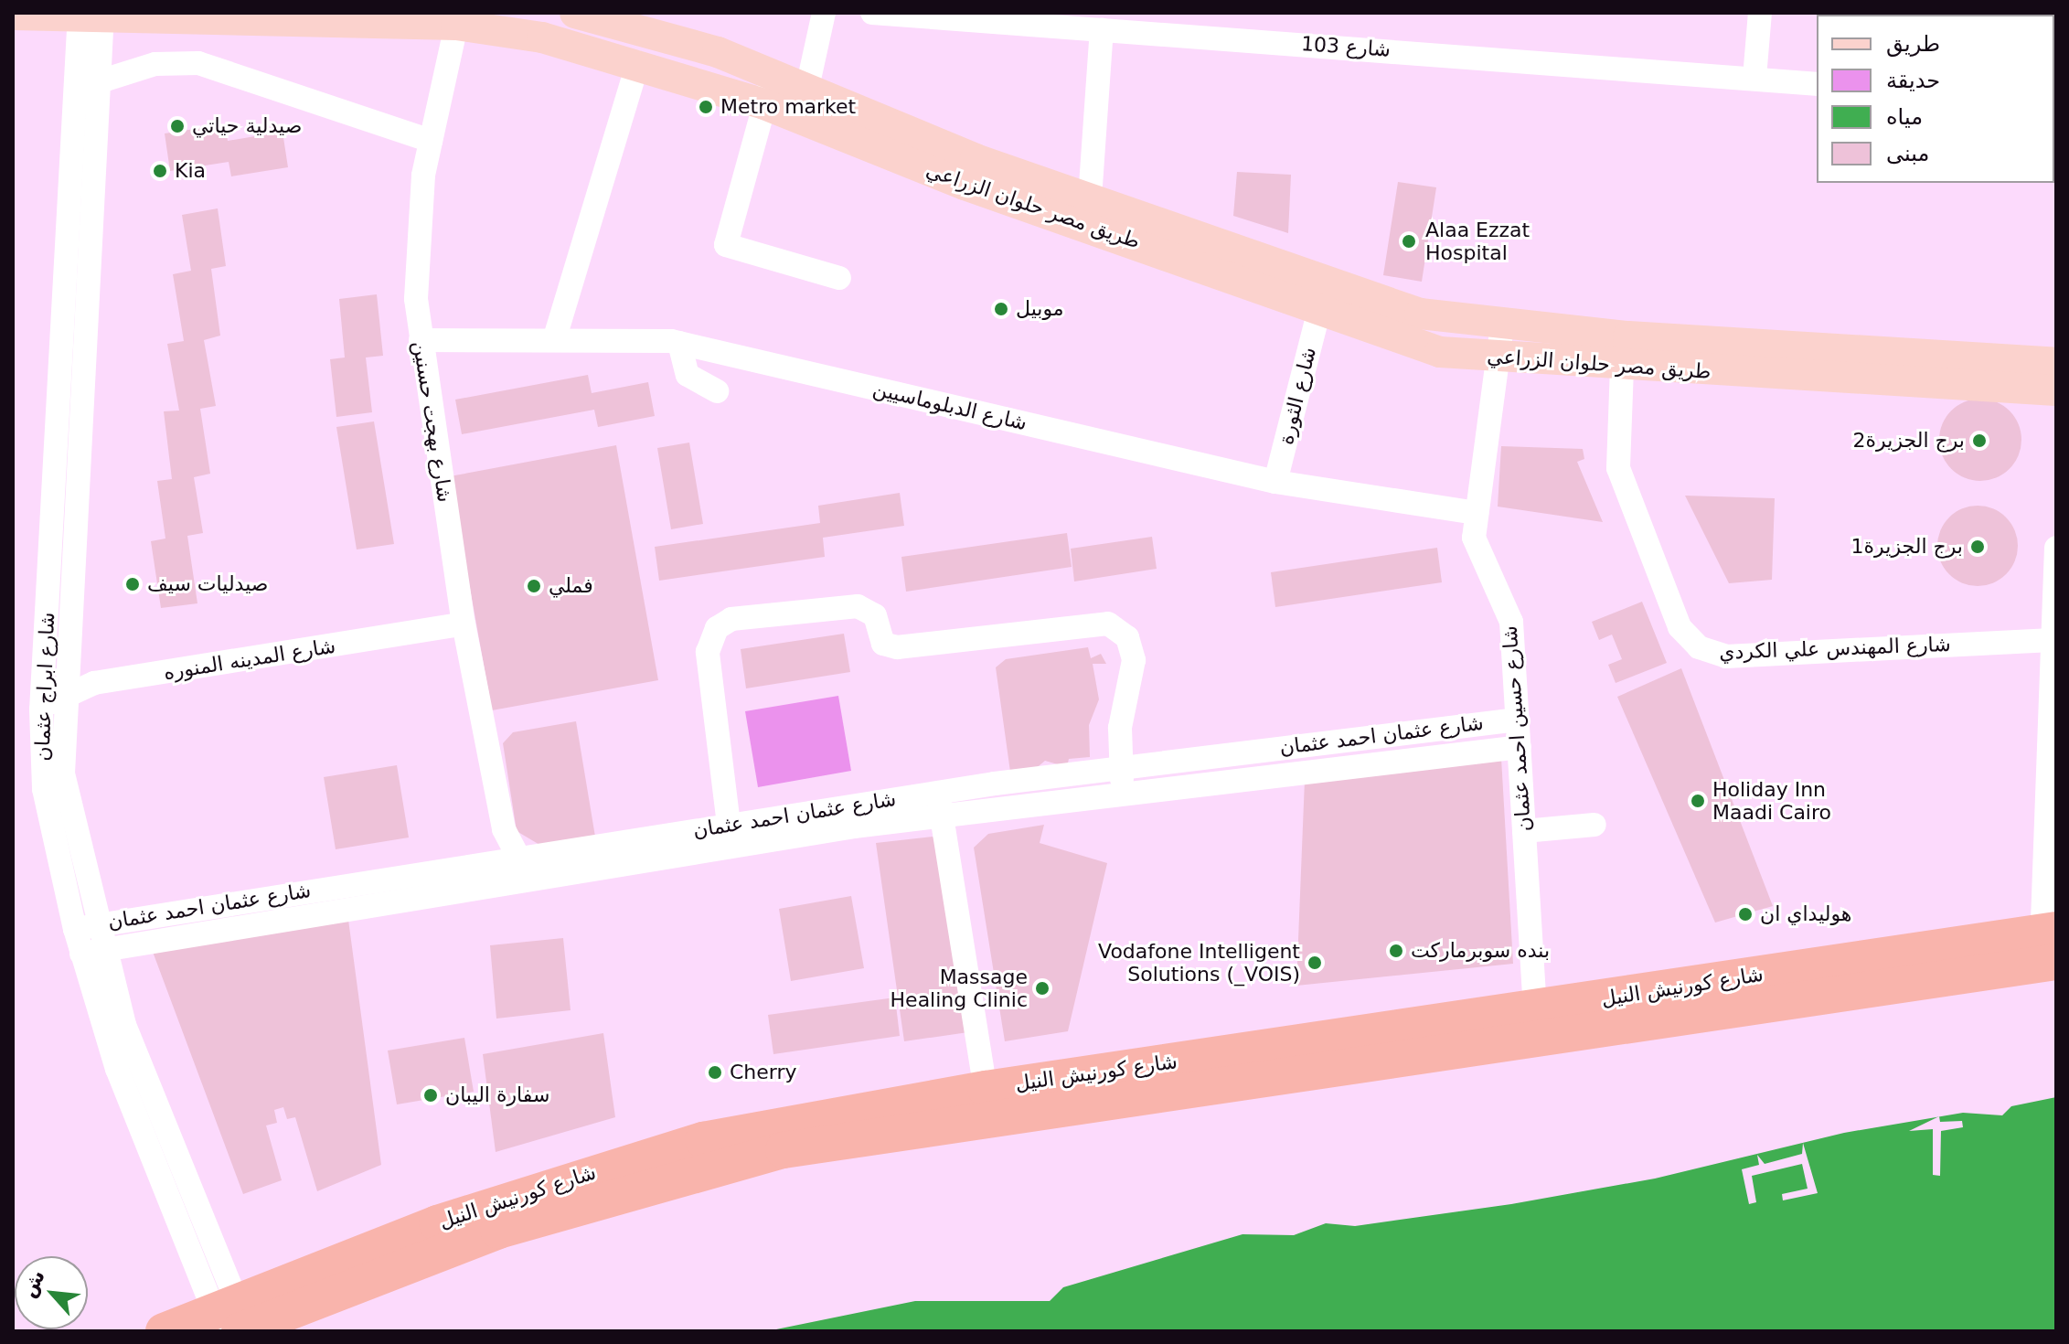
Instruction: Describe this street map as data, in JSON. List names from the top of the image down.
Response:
{
  "streets": {
    "highway": ["شارع كورنيش النيل"],
    "main road": ["طريق مصر حلوان الزراعي"],
    "street": [
      "شارع 103",
      "شارع الثورة",
      "شارع الدبلوماسيين",
      "شارع بهجت حسنين",
      "شارع المهندس علي الكردي",
      "شارع المدينه المنوره",
      "شارع ابراج عثمان",
      "شارع حسين احمد عثمان",
      "شارع عثمان احمد عثمان"
    ]
  },
  "crossings": [
    ["طريق مصر حلوان الزراعي", "شارع الثورة"],
    ["طريق مصر حلوان الزراعي", "شارع بهجت حسنين"],
    ["طريق مصر حلوان الزراعي", "شارع المهندس علي الكردي"],
    ["طريق مصر حلوان الزراعي", "شارع ابراج عثمان"],
    ["طريق مصر حلوان الزراعي", "شارع حسين احمد عثمان"],
    ["شارع الثورة", "شارع الدبلوماسيين"],
    ["شارع الدبلوماسيين", "شارع بهجت حسنين"],
    ["شارع الدبلوماسيين", "شارع حسين احمد عثمان"],
    ["شارع بهجت حسنين", "شارع المدينه المنوره"],
    ["شارع بهجت حسنين", "شارع عثمان احمد عثمان"],
    ["شارع المدينه المنوره", "شارع ابراج عثمان"],
    ["شارع ابراج عثمان", "شارع عثمان احمد عثمان"],
    ["شارع ابراج عثمان", "شارع كورنيش النيل"],
    ["شارع حسين احمد عثمان", "شارع عثمان احمد عثمان"],
    ["شارع حسين احمد عثمان", "شارع كورنيش النيل"]
  ],
  "places": [
    "Metro market",
    "صيدلية حياتي",
    "Kia",
    "Alaa Ezzat Hospital",
    "موبيل",
    "برج الجزيرة2",
    "برج الجزيرة1",
    "صيدليات سيف",
    "فملي",
    "Holiday Inn Maadi Cairo",
    "هوليداي ان",
    "بنده سوبرماركت",
    "Vodafone Intelligent Solutions (_VOIS)",
    "Massage Healing Clinic",
    "Cherry",
    "سفارة اليبان"
  ],
  "legend": [
    "طريق",
    "حديقة",
    "مياه",
    "مبنى"
  ],
  "north": "top left"
}
